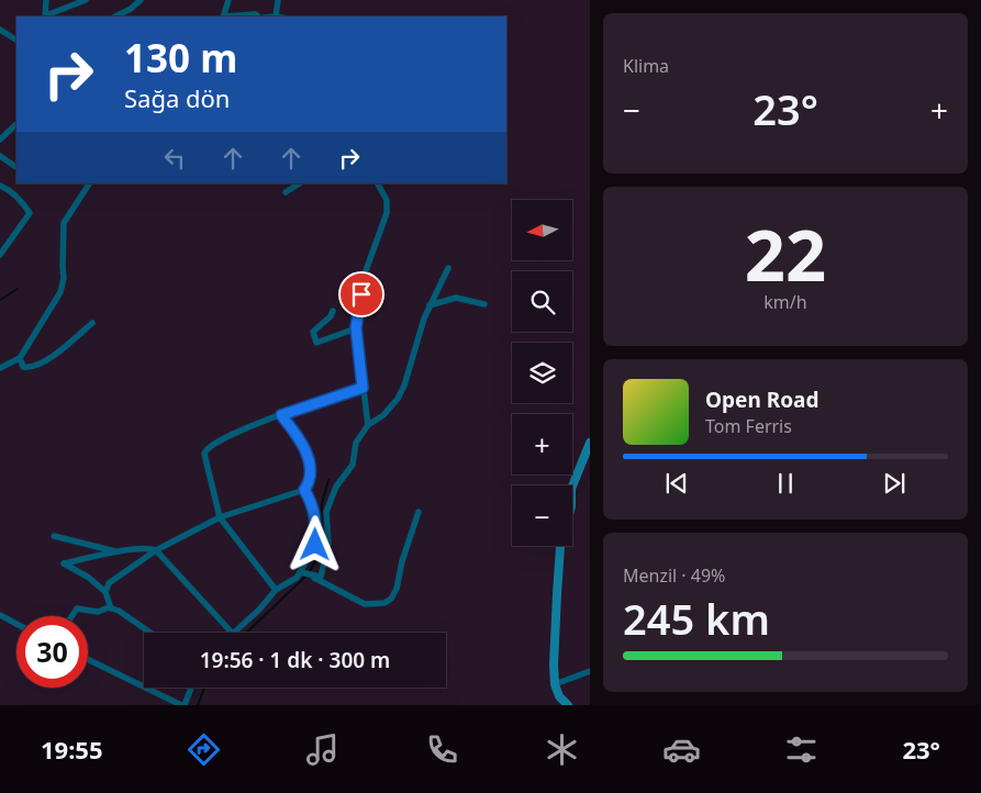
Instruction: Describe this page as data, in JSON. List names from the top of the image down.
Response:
{
  "north": "left",
  "page": {
    "tile": [
      "Klima",
      ["22", "km/h"],
      ["Menzil · 49%", "245 km"]
    ],
    "turn": ["130 m", "Sağa dön"],
    "heat": ["−", "23°", "+"],
    "map_buttons": ["+", "−"],
    "song": ["Open Road", "Tom Ferris"],
    "limit": "30",
    "trip": "19:56 · 1 dk · 300 m",
    "tabs": ["19:55", "23°"]
  }
}
